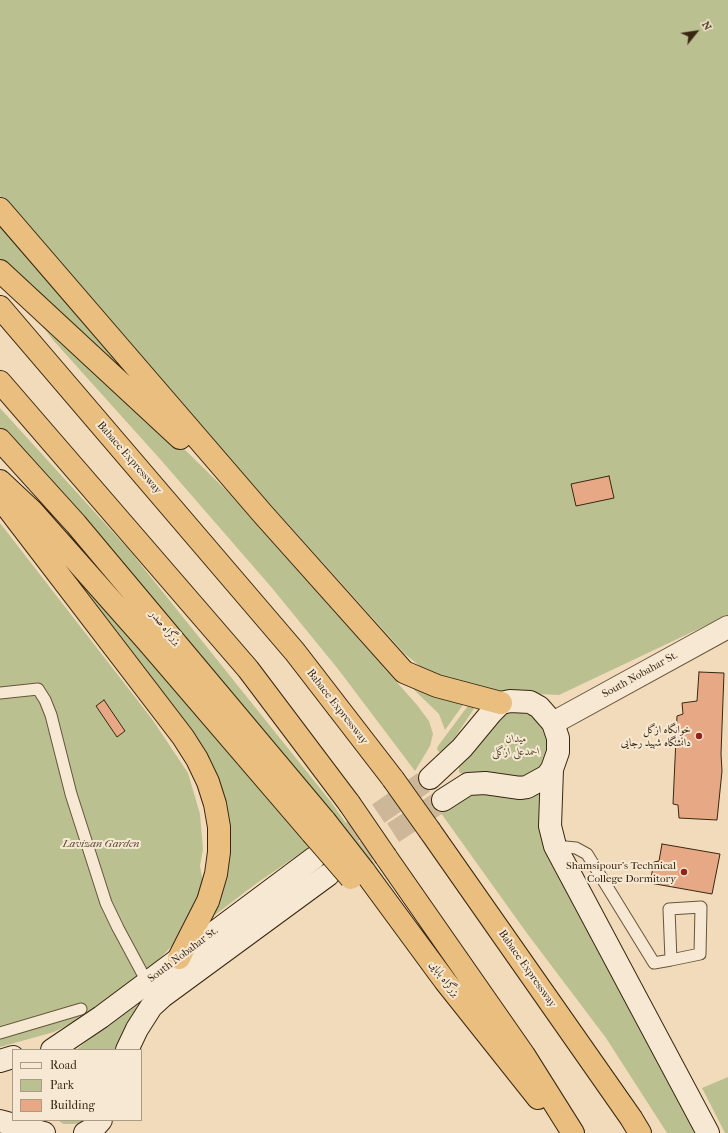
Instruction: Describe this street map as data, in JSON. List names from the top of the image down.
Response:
{
  "streets": {
    "highway": ["Babaee Expressway", "بزرگراه صدر", "بزرگراه بابایی"],
    "main road": ["South Nobahar St."]
  },
  "crossings": [
    ["بزرگراه صدر", "بزرگراه بابایی"]
  ],
  "parks": ["میدان احمدعلی ازگلی", "Lavizan Garden"],
  "places": ["خوابگاه ازگل دانشگاه شهید رجایی", "Shamsipour's Technical College Dormitory"],
  "legend": ["Road", "Park", "Building"],
  "north": "top right"
}
